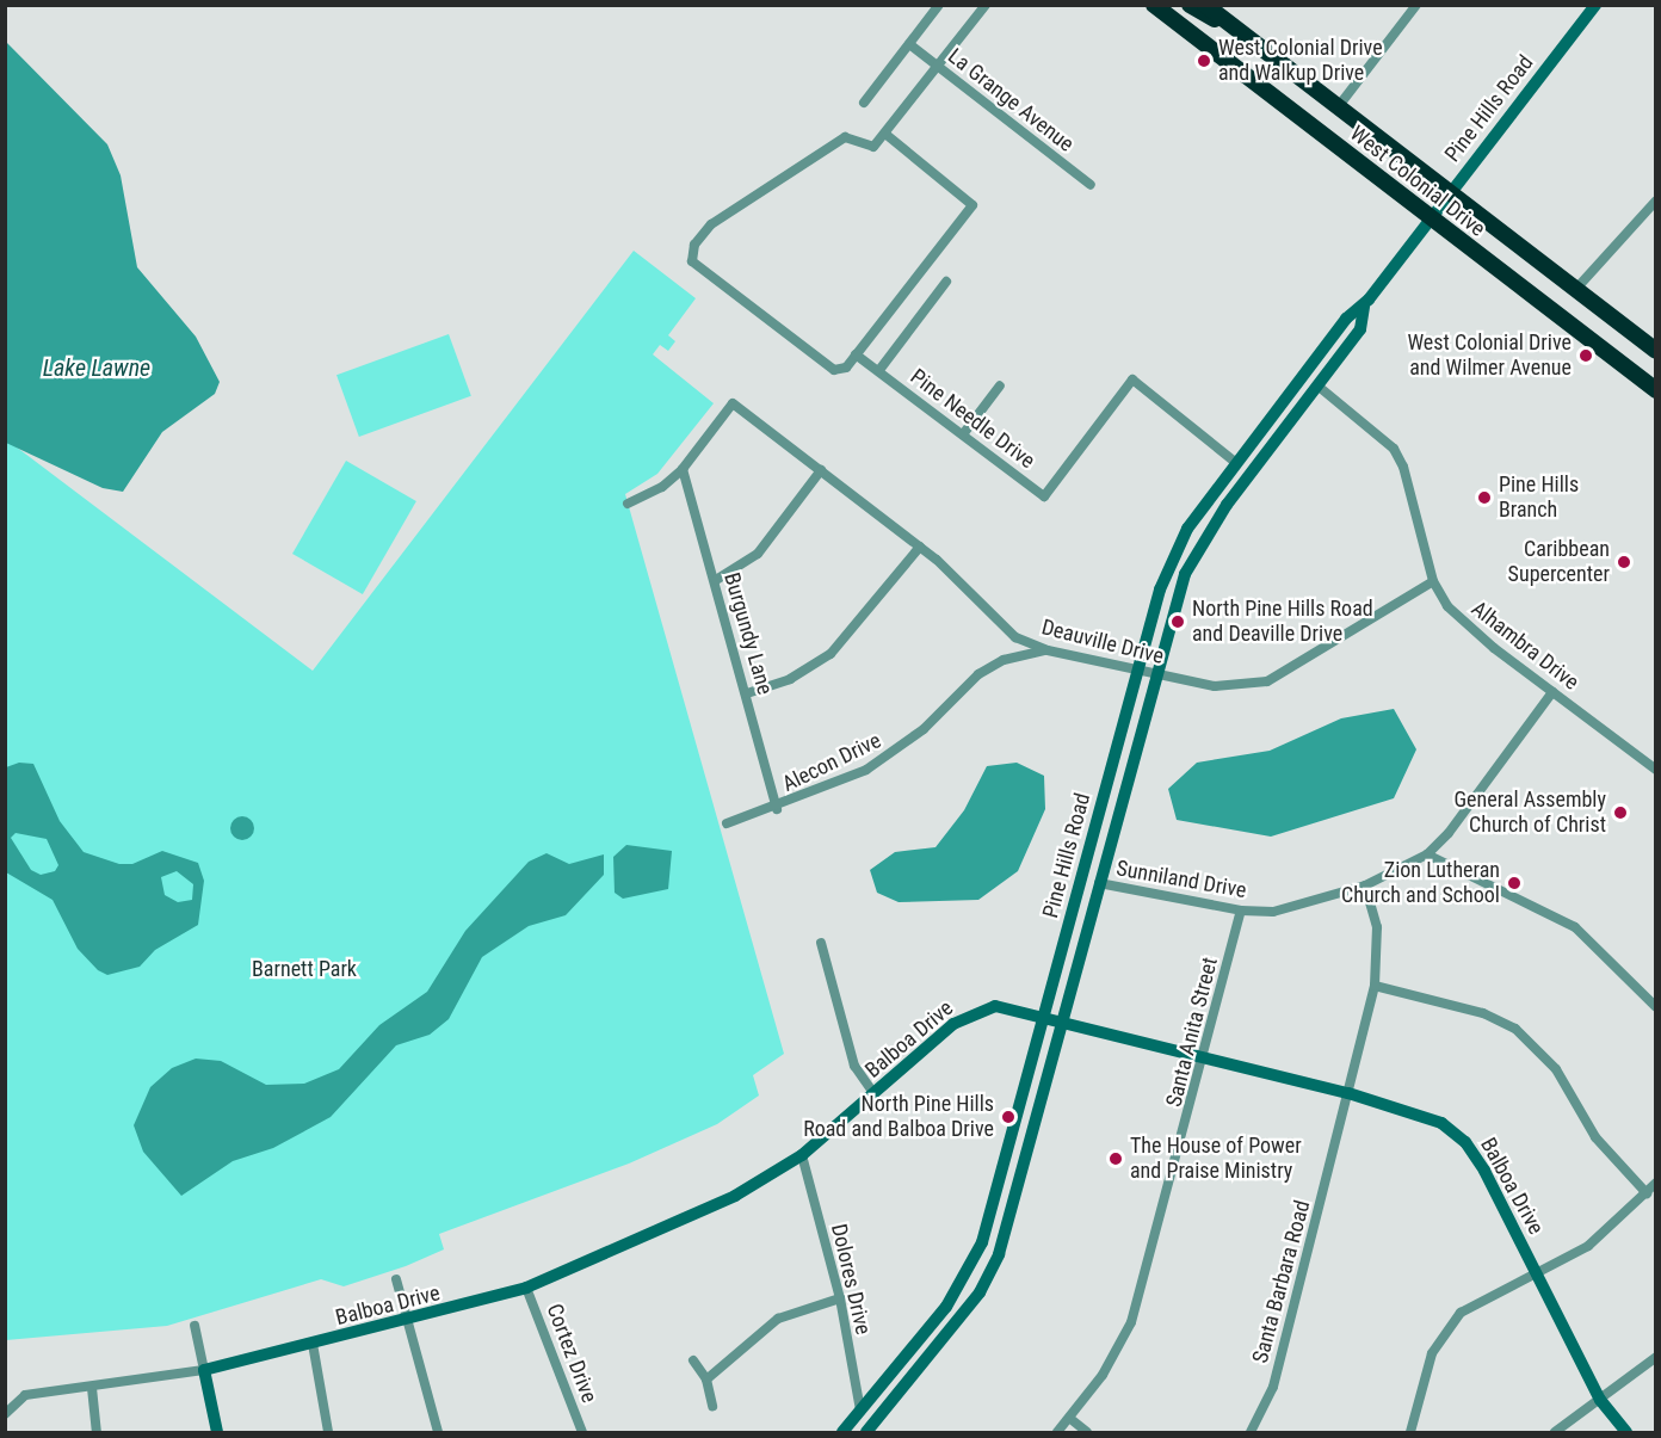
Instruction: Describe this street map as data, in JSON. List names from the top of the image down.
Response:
{
  "streets": {
    "highway": ["West Colonial Drive"],
    "main road": ["Pine Hills Road", "Balboa Drive"],
    "street": [
      "La Grange Avenue",
      "Pine Needle Drive",
      "Burgundy Lane",
      "Deauville Drive",
      "Alhambra Drive",
      "Alecon Drive",
      "Sunniland Drive",
      "Santa Anita Street",
      "Dolores Drive",
      "Santa Barbara Road",
      "Cortez Drive"
    ]
  },
  "crossings": [
    ["Pine Hills Road", "West Colonial Drive"],
    ["Pine Hills Road", "Pine Needle Drive"],
    ["Pine Hills Road", "Deauville Drive"],
    ["Pine Hills Road", "Alhambra Drive"],
    ["Pine Hills Road", "Sunniland Drive"],
    ["Pine Hills Road", "Balboa Drive"],
    ["Pine Hills Road", "Dolores Drive"],
    ["Burgundy Lane", "Deauville Drive"],
    ["Burgundy Lane", "Alecon Drive"],
    ["Deauville Drive", "Alhambra Drive"],
    ["Deauville Drive", "Alecon Drive"],
    ["Alhambra Drive", "Sunniland Drive"],
    ["Sunniland Drive", "Santa Anita Street"],
    ["Sunniland Drive", "Santa Barbara Road"],
    ["Santa Anita Street", "Balboa Drive"],
    ["Balboa Drive", "Dolores Drive"],
    ["Balboa Drive", "Santa Barbara Road"],
    ["Balboa Drive", "Cortez Drive"]
  ],
  "water": ["Lake Lawne"],
  "parks": ["Barnett Park"],
  "places": [
    "West Colonial Drive and Walkup Drive",
    "West Colonial Drive and Wilmer Avenue",
    "Pine Hills Branch",
    "Caribbean Supercenter",
    "North Pine Hills Road and Deaville Drive",
    "General Assembly Church of Christ",
    "Zion Lutheran Church and School",
    "North Pine Hills Road and Balboa Drive",
    "The House of Power and Praise Ministry"
  ]
}
